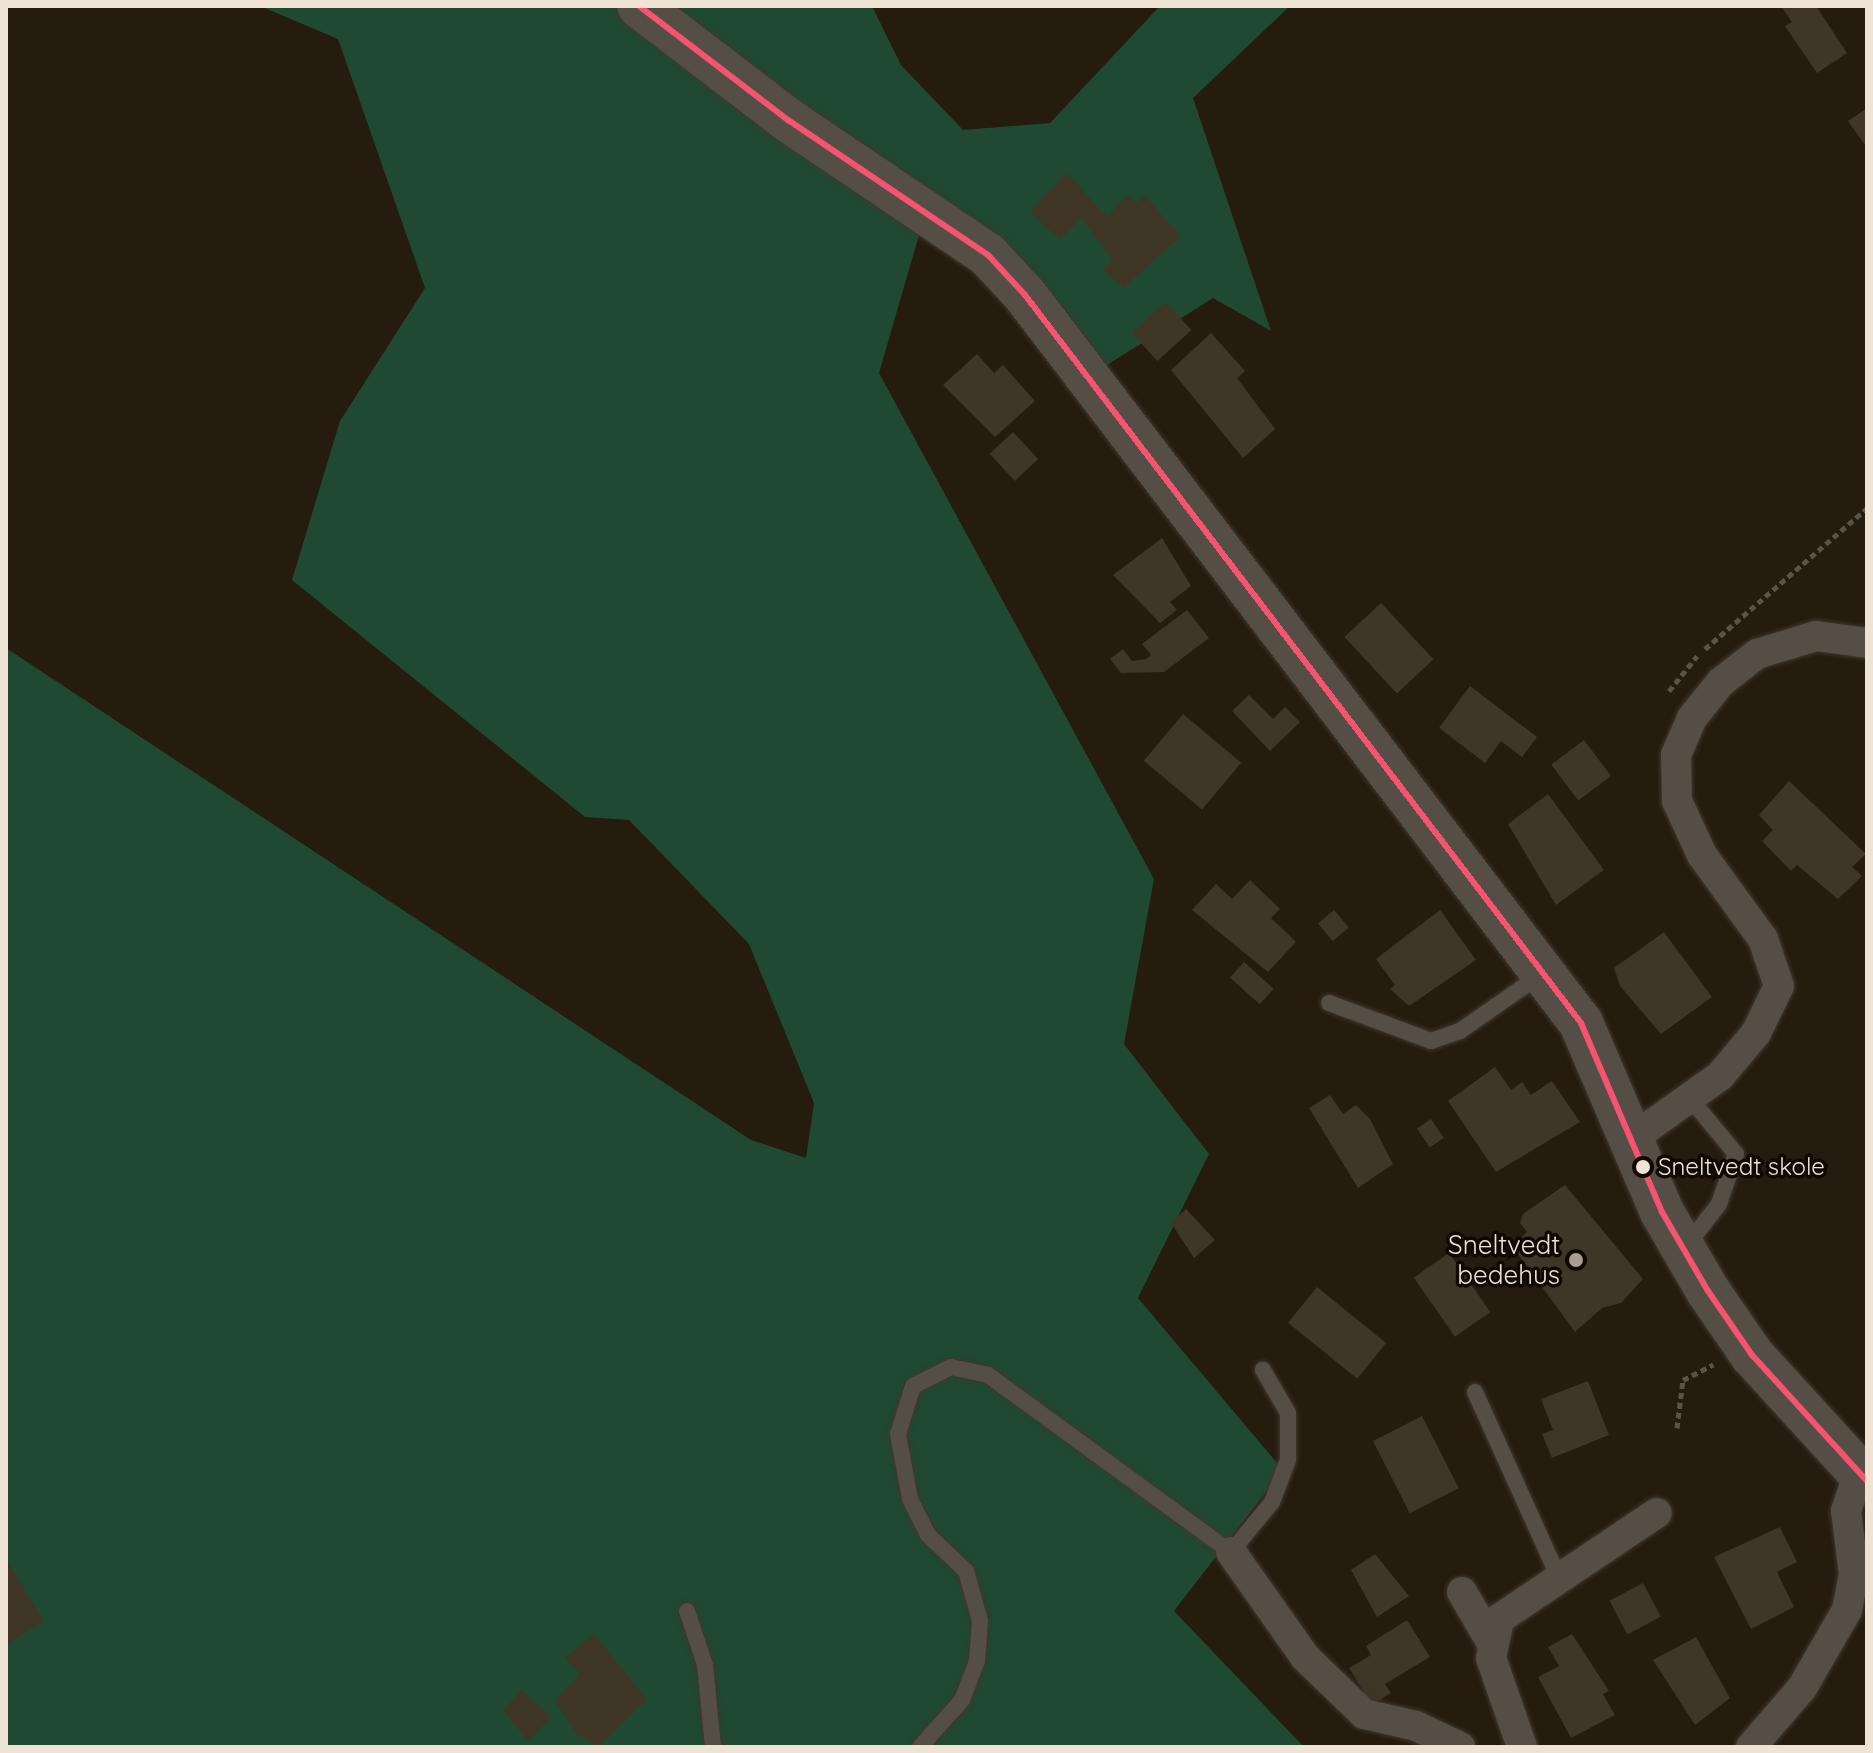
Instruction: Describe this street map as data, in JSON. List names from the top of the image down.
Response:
{
  "places": ["Sneltvedt skole", "Sneltvedt bedehus"]
}
